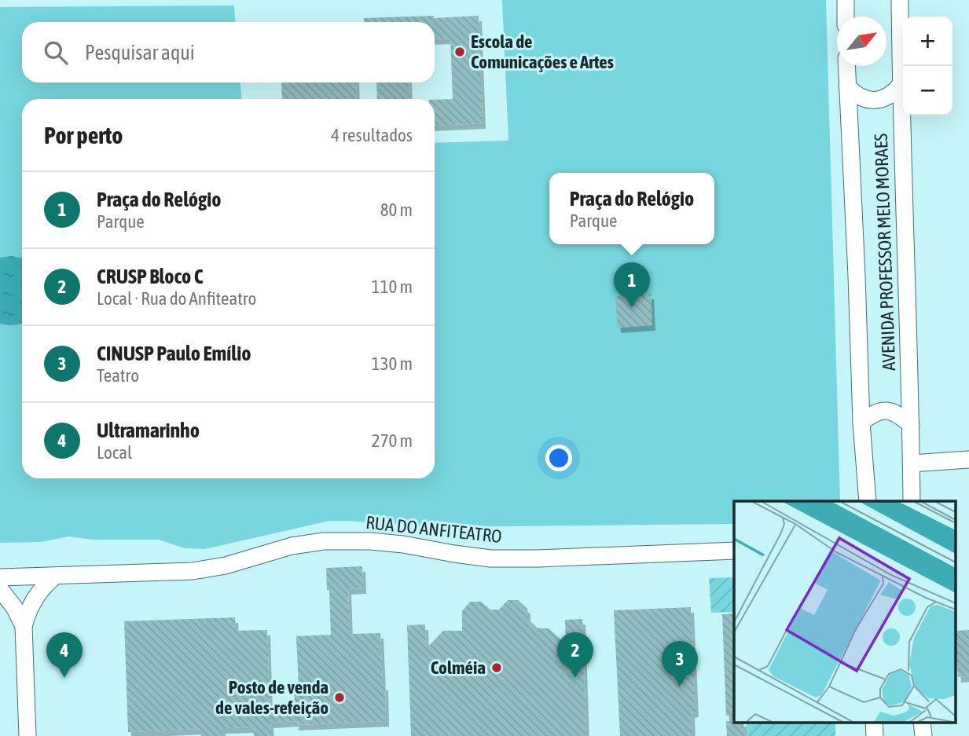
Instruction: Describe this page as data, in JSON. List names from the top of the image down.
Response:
{
  "streets": {
    "street": ["AVENIDA PROFESSOR MELO MORAES", "RUA DO ANFITEATRO"]
  },
  "places": ["Escola de Comunicações e Artes", "Colméia", "Posto de venda de vales-refeição"],
  "north": "top right",
  "page": {
    "map_buttons": ["+", "−"],
    "search": "Pesquisar aqui",
    "heading": ["Por perto", "4 resultados"],
    "list": [
      {
        "mark": "1",
        "name": "Praça do Relógio",
        "note": "Parque",
        "value": "80 m"
      },
      {
        "mark": "2",
        "name": "CRUSP Bloco C",
        "note": "Local · Rua do Anfiteatro",
        "value": "110 m"
      },
      {
        "mark": "3",
        "name": "CINUSP Paulo Emílio",
        "note": "Teatro",
        "value": "130 m"
      },
      {
        "mark": "4",
        "name": "Ultramarinho",
        "note": "Local",
        "value": "270 m"
      }
    ],
    "popup": ["Praça do Relógio", "Parque"],
    "pins": [
      "1",
      "2",
      "4",
      "3"
    ]
  }
}
